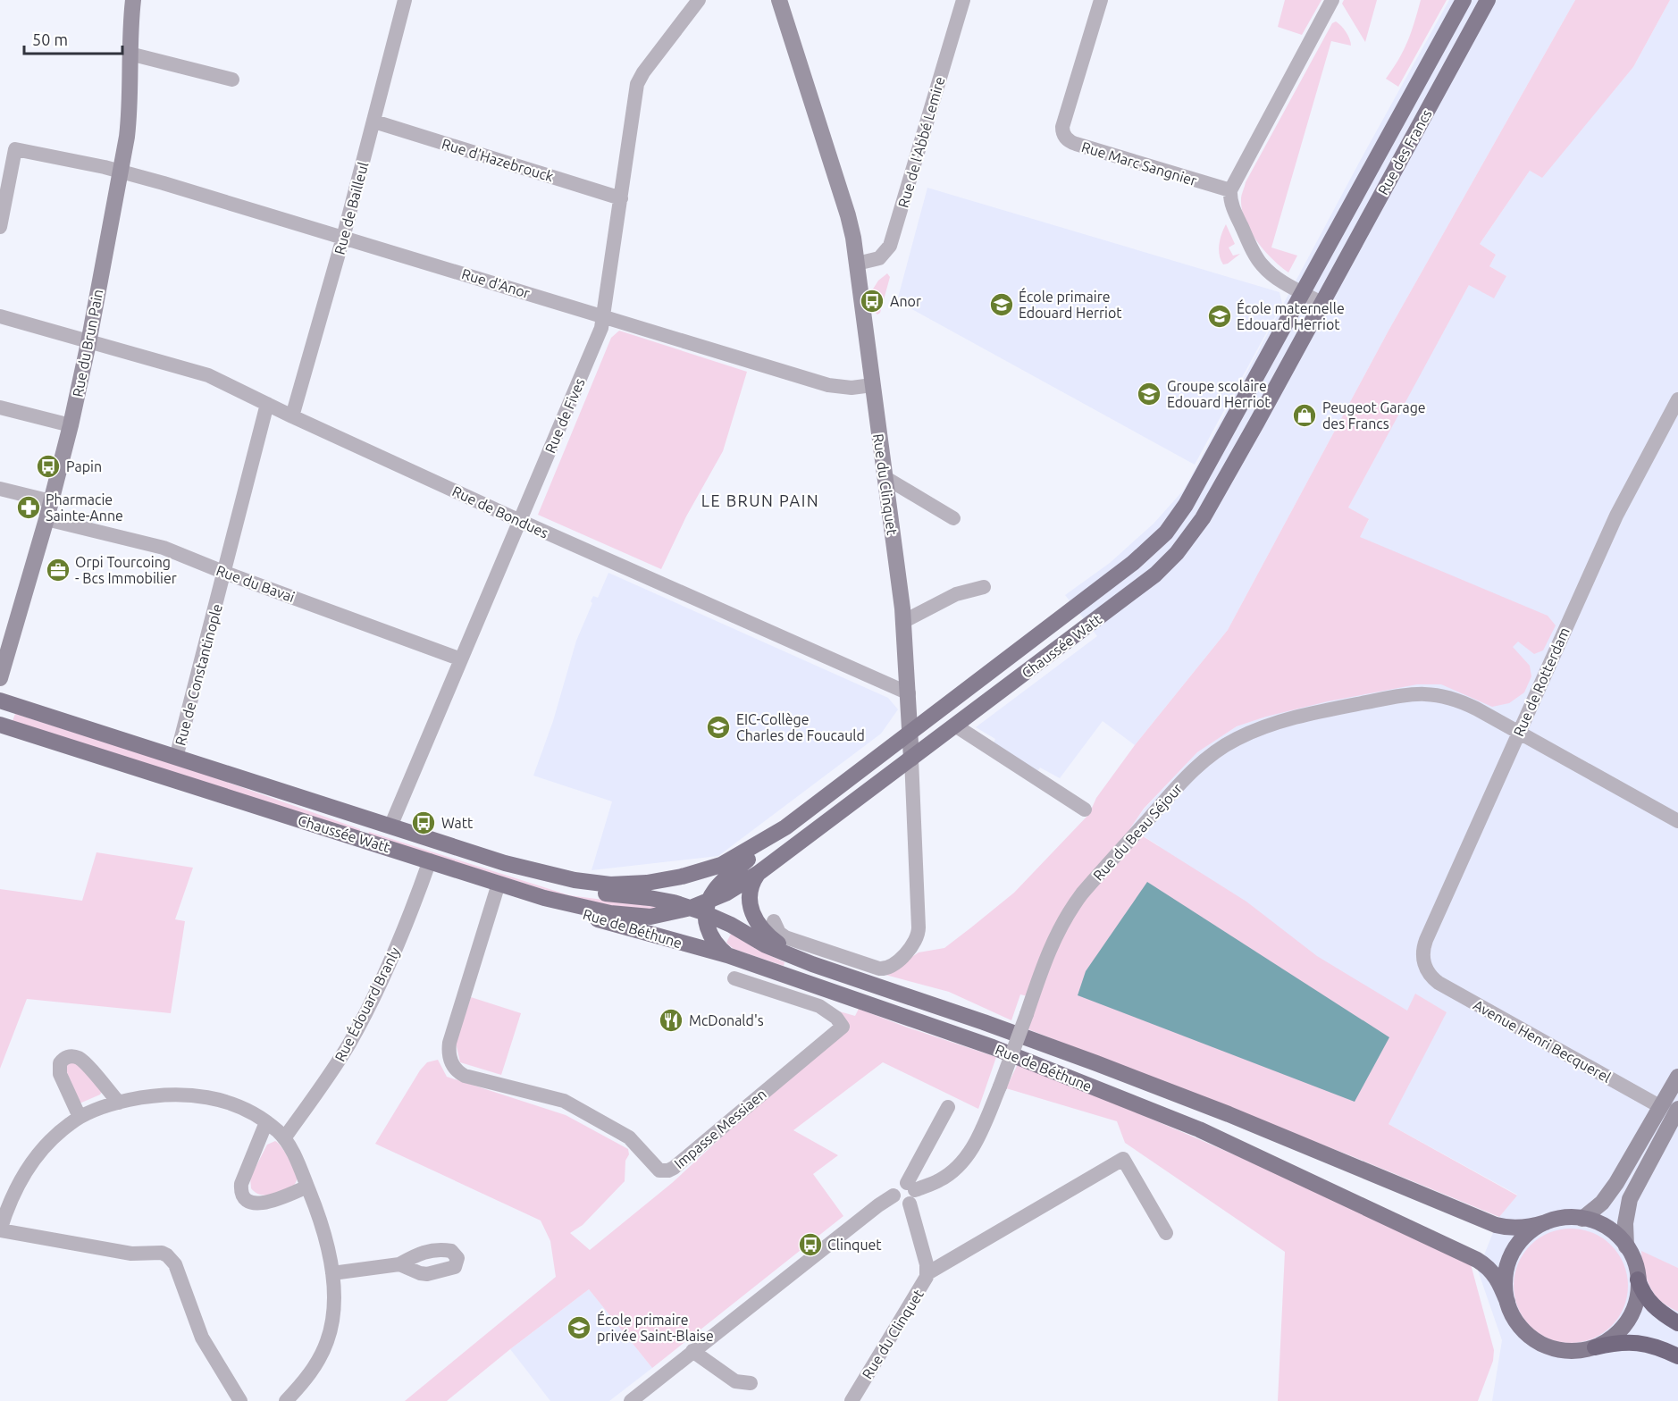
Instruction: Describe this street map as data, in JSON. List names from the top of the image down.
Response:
{
  "streets": {
    "main road": ["Rue des Francs", "Chaussée Watt", "Rue de Béthune"],
    "street": [
      "Rue de l'Abbé Lemire",
      "Rue d'Hazebrouck",
      "Rue Marc Sangnier",
      "Rue de Bailleul",
      "Rue d'Anor",
      "Rue du Brun Pain",
      "Rue de Fives",
      "Rue du Clinquet",
      "Rue de Bondues",
      "Rue du Bavai",
      "Rue de Constantinople",
      "Rue de Rotterdam",
      "Rue du Beau Séjour",
      "Rue Édouard Branly",
      "Avenue Henri Becquerel",
      "Impasse Messiaen"
    ]
  },
  "crossings": [
    ["Rue de l'Abbé Lemire", "Rue du Clinquet"],
    ["Rue des Francs", "Chaussée Watt"],
    ["Rue d'Hazebrouck", "Rue de Bailleul"],
    ["Rue d'Hazebrouck", "Rue de Fives"],
    ["Rue de Bailleul", "Rue d'Anor"],
    ["Rue de Bailleul", "Rue de Bondues"],
    ["Rue d'Anor", "Rue du Brun Pain"],
    ["Rue d'Anor", "Rue de Fives"],
    ["Rue d'Anor", "Rue du Clinquet"],
    ["Rue du Brun Pain", "Rue de Bondues"],
    ["Rue du Brun Pain", "Rue du Bavai"],
    ["Rue de Fives", "Rue de Bondues"],
    ["Rue de Fives", "Rue du Bavai"],
    ["Rue de Fives", "Chaussée Watt"],
    ["Rue du Clinquet", "Rue de Bondues"],
    ["Rue du Clinquet", "Chaussée Watt"],
    ["Rue du Clinquet", "Rue du Beau Séjour"],
    ["Rue de Bondues", "Rue de Constantinople"],
    ["Rue du Bavai", "Rue de Constantinople"],
    ["Chaussée Watt", "Rue de Constantinople"],
    ["Chaussée Watt", "Rue de Béthune"],
    ["Chaussée Watt", "Rue Édouard Branly"],
    ["Chaussée Watt", "Impasse Messiaen"],
    ["Rue de Rotterdam", "Rue du Beau Séjour"],
    ["Rue de Rotterdam", "Avenue Henri Becquerel"]
  ],
  "districts": ["LE BRUN PAIN"],
  "places": {
    "bus stop": [
      "Anor",
      "Papin",
      "Watt",
      "Clinquet"
    ],
    "school or university": [
      "École primaire Edouard Herriot",
      "École maternelle Edouard Herriot",
      "Groupe scolaire Edouard Herriot",
      "EIC-Collège Charles de Foucauld",
      "École primaire privée Saint-Blaise"
    ],
    "shop": ["Peugeot Garage des Francs"],
    "pharmacy": ["Pharmacie Sainte-Anne"],
    "office": ["Orpi Tourcoing - Bcs Immobilier"],
    "restaurant": ["McDonald's"]
  },
  "scale_bar": "50 m"
}
